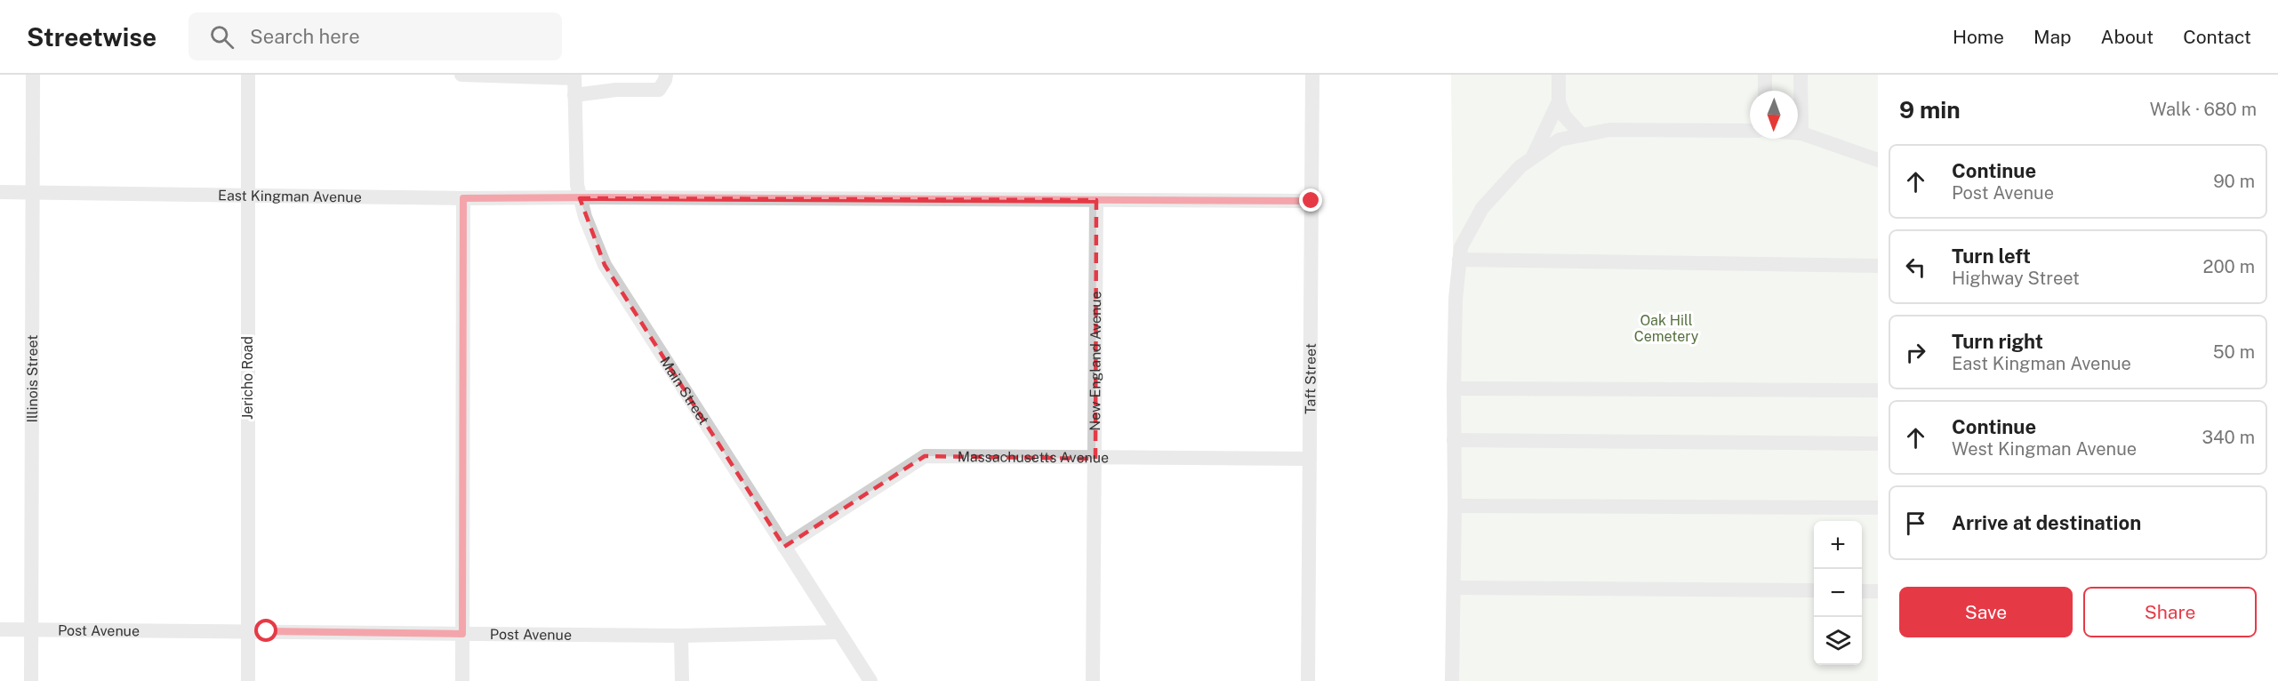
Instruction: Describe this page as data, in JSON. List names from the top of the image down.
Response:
{
  "streets": {
    "street": [
      "East Kingman Avenue",
      "New England Avenue",
      "Illinois Street",
      "Jericho Road",
      "Taft Street",
      "Main Street",
      "Massachusetts Avenue",
      "Post Avenue"
    ]
  },
  "crossings": [
    ["East Kingman Avenue", "New England Avenue"],
    ["East Kingman Avenue", "Illinois Street"],
    ["East Kingman Avenue", "Jericho Road"],
    ["East Kingman Avenue", "Taft Street"],
    ["East Kingman Avenue", "Main Street"],
    ["New England Avenue", "Massachusetts Avenue"],
    ["Illinois Street", "Post Avenue"],
    ["Jericho Road", "Post Avenue"],
    ["Taft Street", "Massachusetts Avenue"],
    ["Main Street", "Massachusetts Avenue"],
    ["Main Street", "Post Avenue"]
  ],
  "parks": ["Oak Hill Cemetery"],
  "north": "bottom",
  "page": {
    "header": "Streetwise",
    "search": "Search here",
    "nav": [
      "Home",
      "Map",
      "About",
      "Contact"
    ],
    "heading": ["9 min", "Walk · 680 m"],
    "list": [
      ["Continue", "Post Avenue", "90 m"],
      ["Turn left", "Highway Street", "200 m"],
      ["Turn right", "East Kingman Avenue", "50 m"],
      ["Continue", "West Kingman Avenue", "340 m"],
      "Arrive at destination"
    ],
    "map_buttons": ["+", "−"],
    "buttons": ["Save", "Share"]
  }
}
